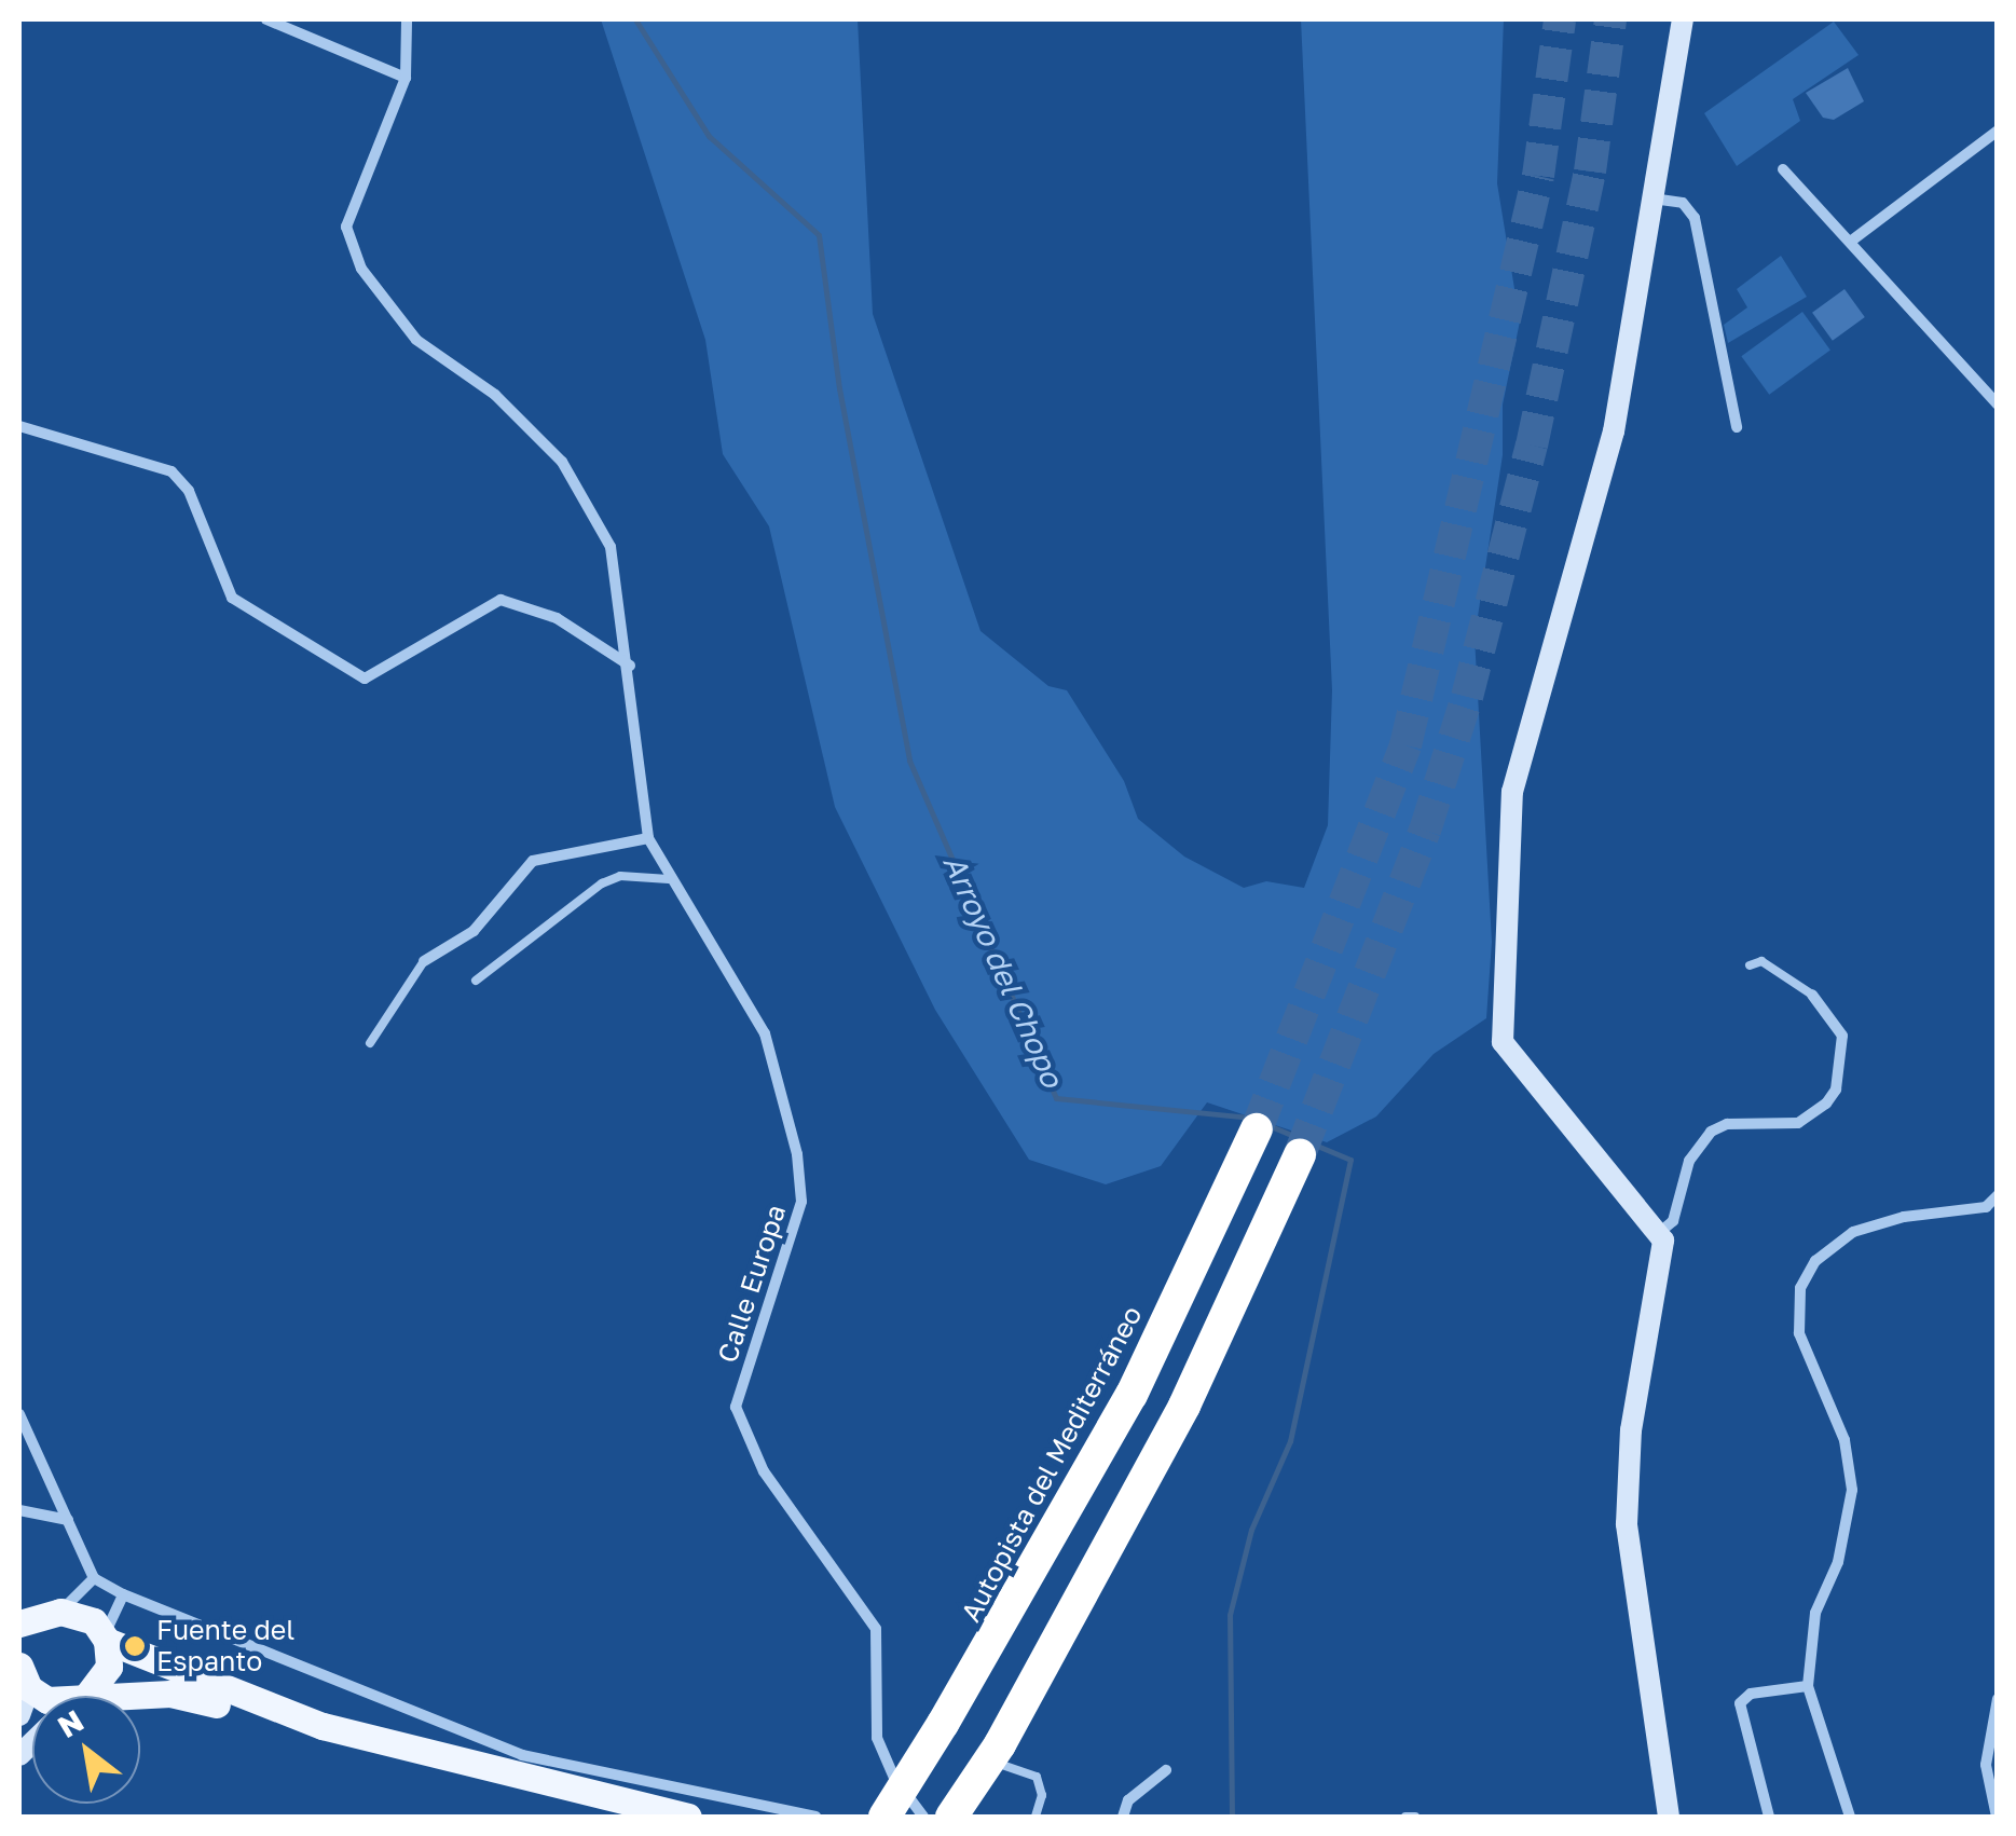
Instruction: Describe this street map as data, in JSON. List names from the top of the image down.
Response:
{
  "streets": {
    "highway": ["Autopista del Mediterráneo"],
    "street": ["Calle Europa"]
  },
  "crossings": [
    ["Calle Europa", "Autopista del Mediterráneo"]
  ],
  "water": ["Arroyo del Chopo"],
  "places": ["Fuente del Espanto"],
  "north": "top left"
}
